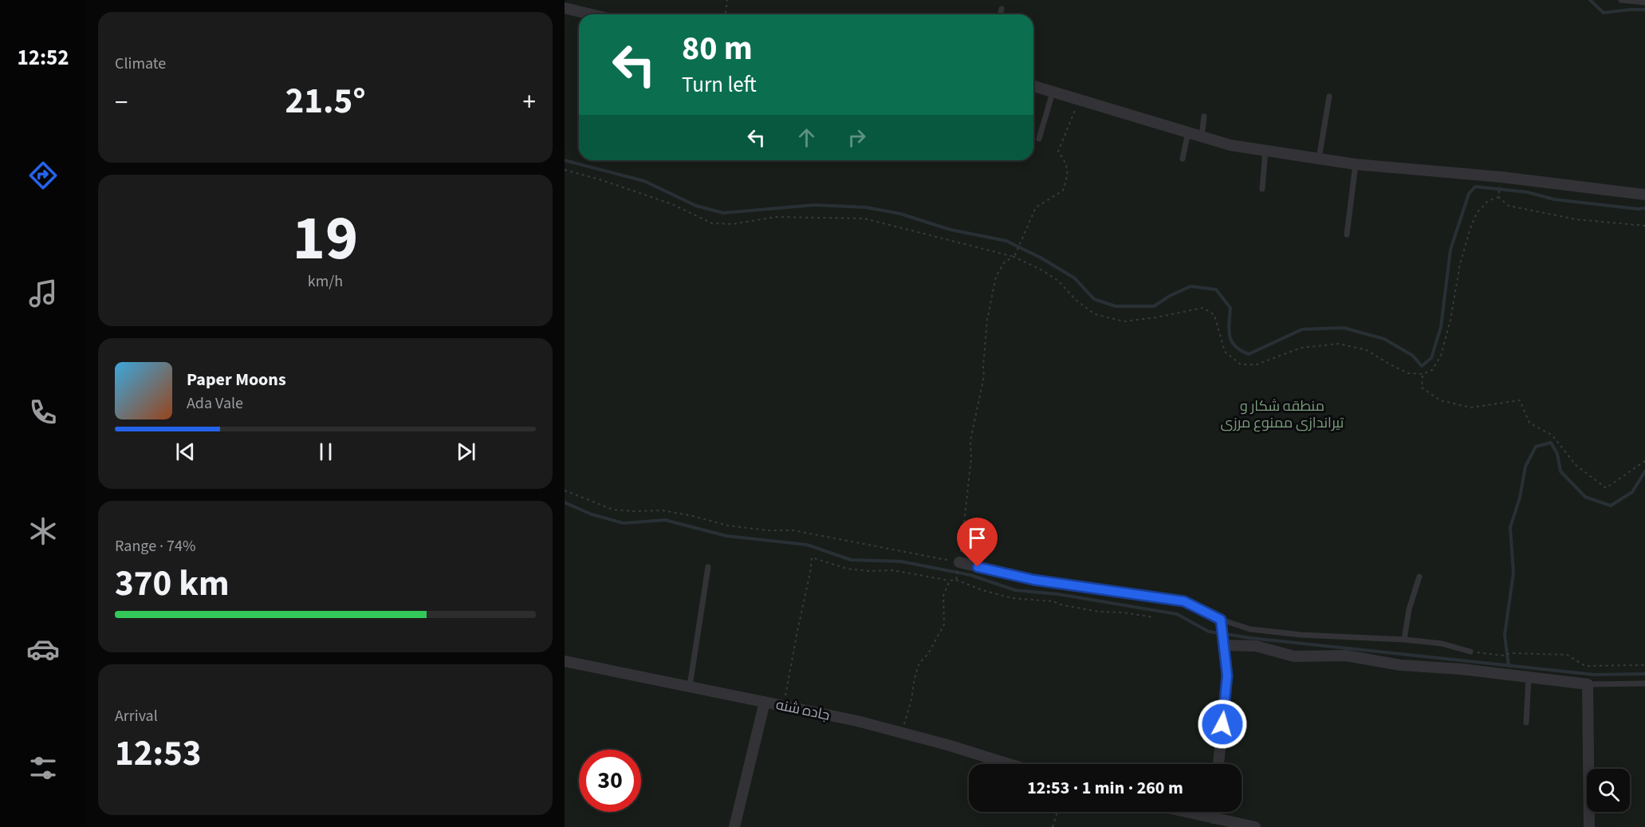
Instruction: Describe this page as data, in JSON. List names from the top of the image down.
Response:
{
  "streets": {
    "street": ["جاده شنه"]
  },
  "parks": ["منطقه شکار و تیراندازی ممنوع مرزی"],
  "page": {
    "tabs": "12:52",
    "tile": [
      "Climate",
      ["19", "km/h"],
      ["Range · 74%", "370 km"],
      ["Arrival", "12:53"]
    ],
    "turn": ["80 m", "Turn left"],
    "heat": ["−", "21.5°", "+"],
    "song": ["Paper Moons", "Ada Vale"],
    "limit": "30",
    "trip": "12:53 · 1 min · 260 m"
  }
}
